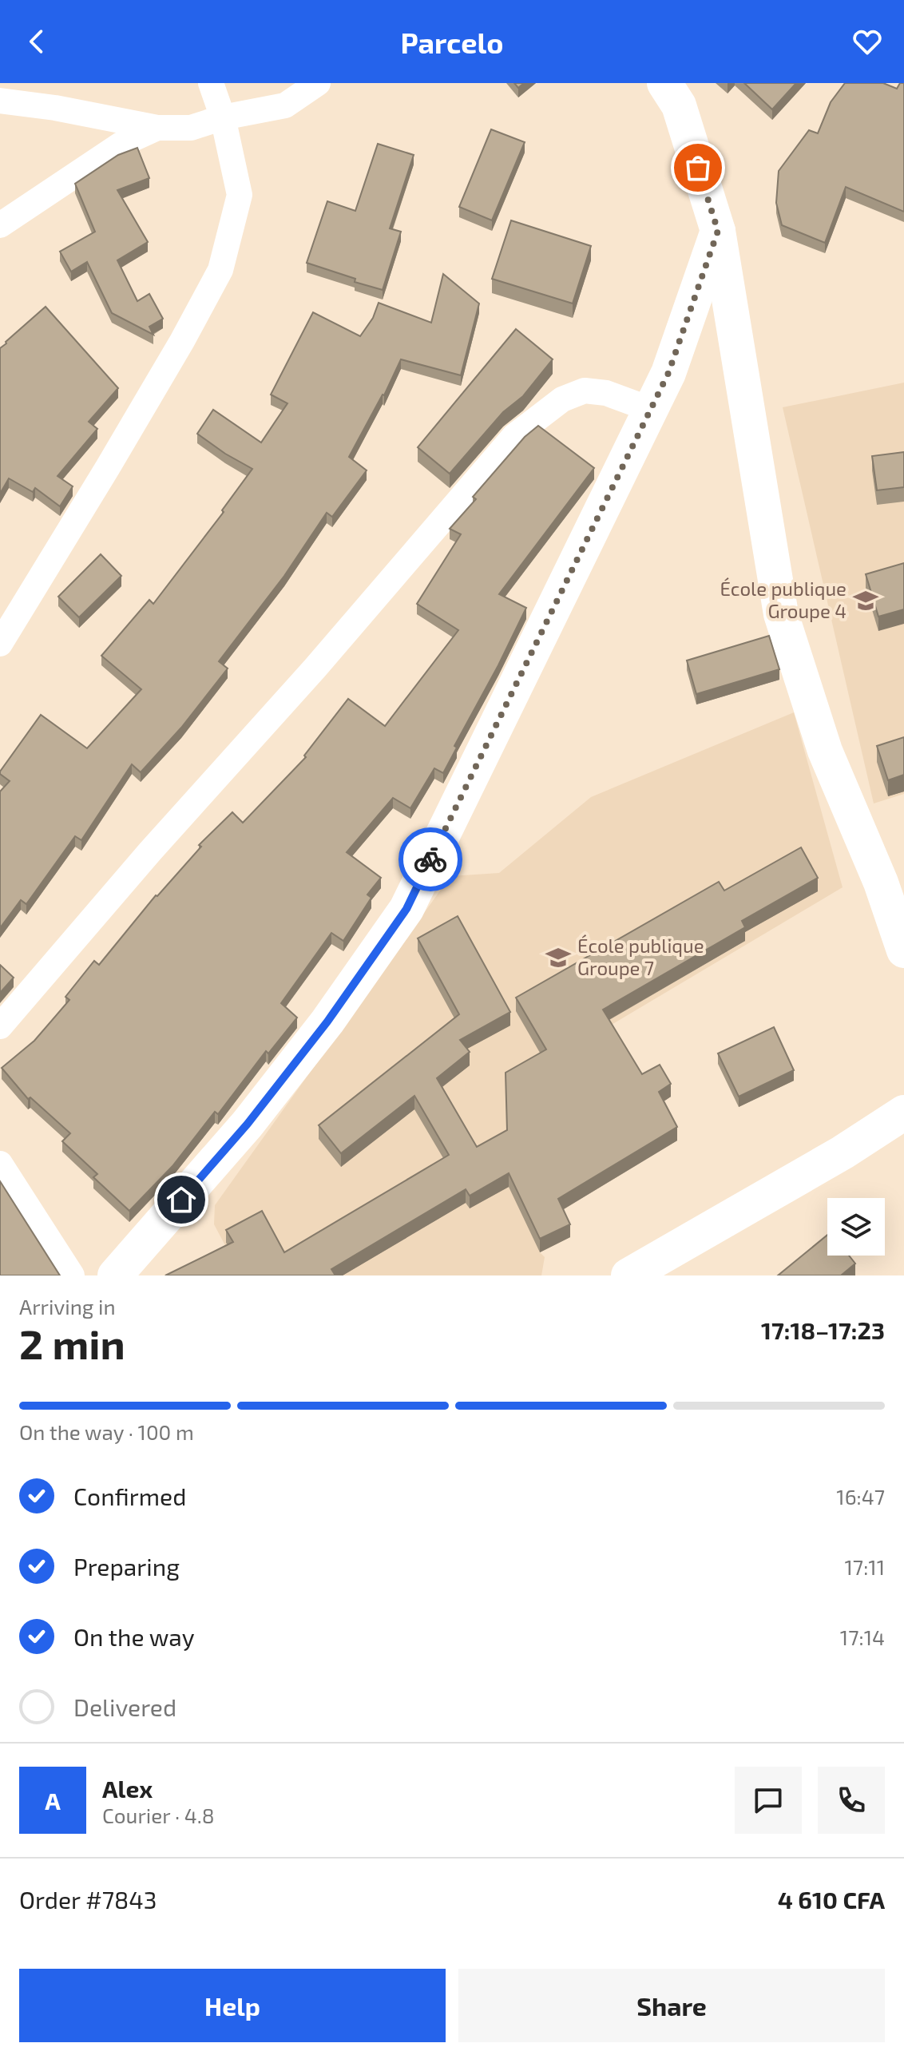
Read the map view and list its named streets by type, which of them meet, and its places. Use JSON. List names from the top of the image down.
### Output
{
  "places": {
    "school or university": ["École publique Groupe 4", "École publique Groupe 7"]
  },
  "page": {
    "header": "Parcelo",
    "heading": ["2 min", "Arriving in", "17:18–17:23"],
    "panel": [
      "Alex",
      "Courier · 4.8",
      "Order #7843",
      "4 610 CFA"
    ],
    "bar": "On the way · 100 m",
    "list": [
      ["Confirmed", "16:47"],
      ["Preparing", "17:11"],
      ["On the way", "17:14"],
      "Delivered"
    ],
    "round": "A",
    "buttons": ["Help", "Share"]
  }
}
